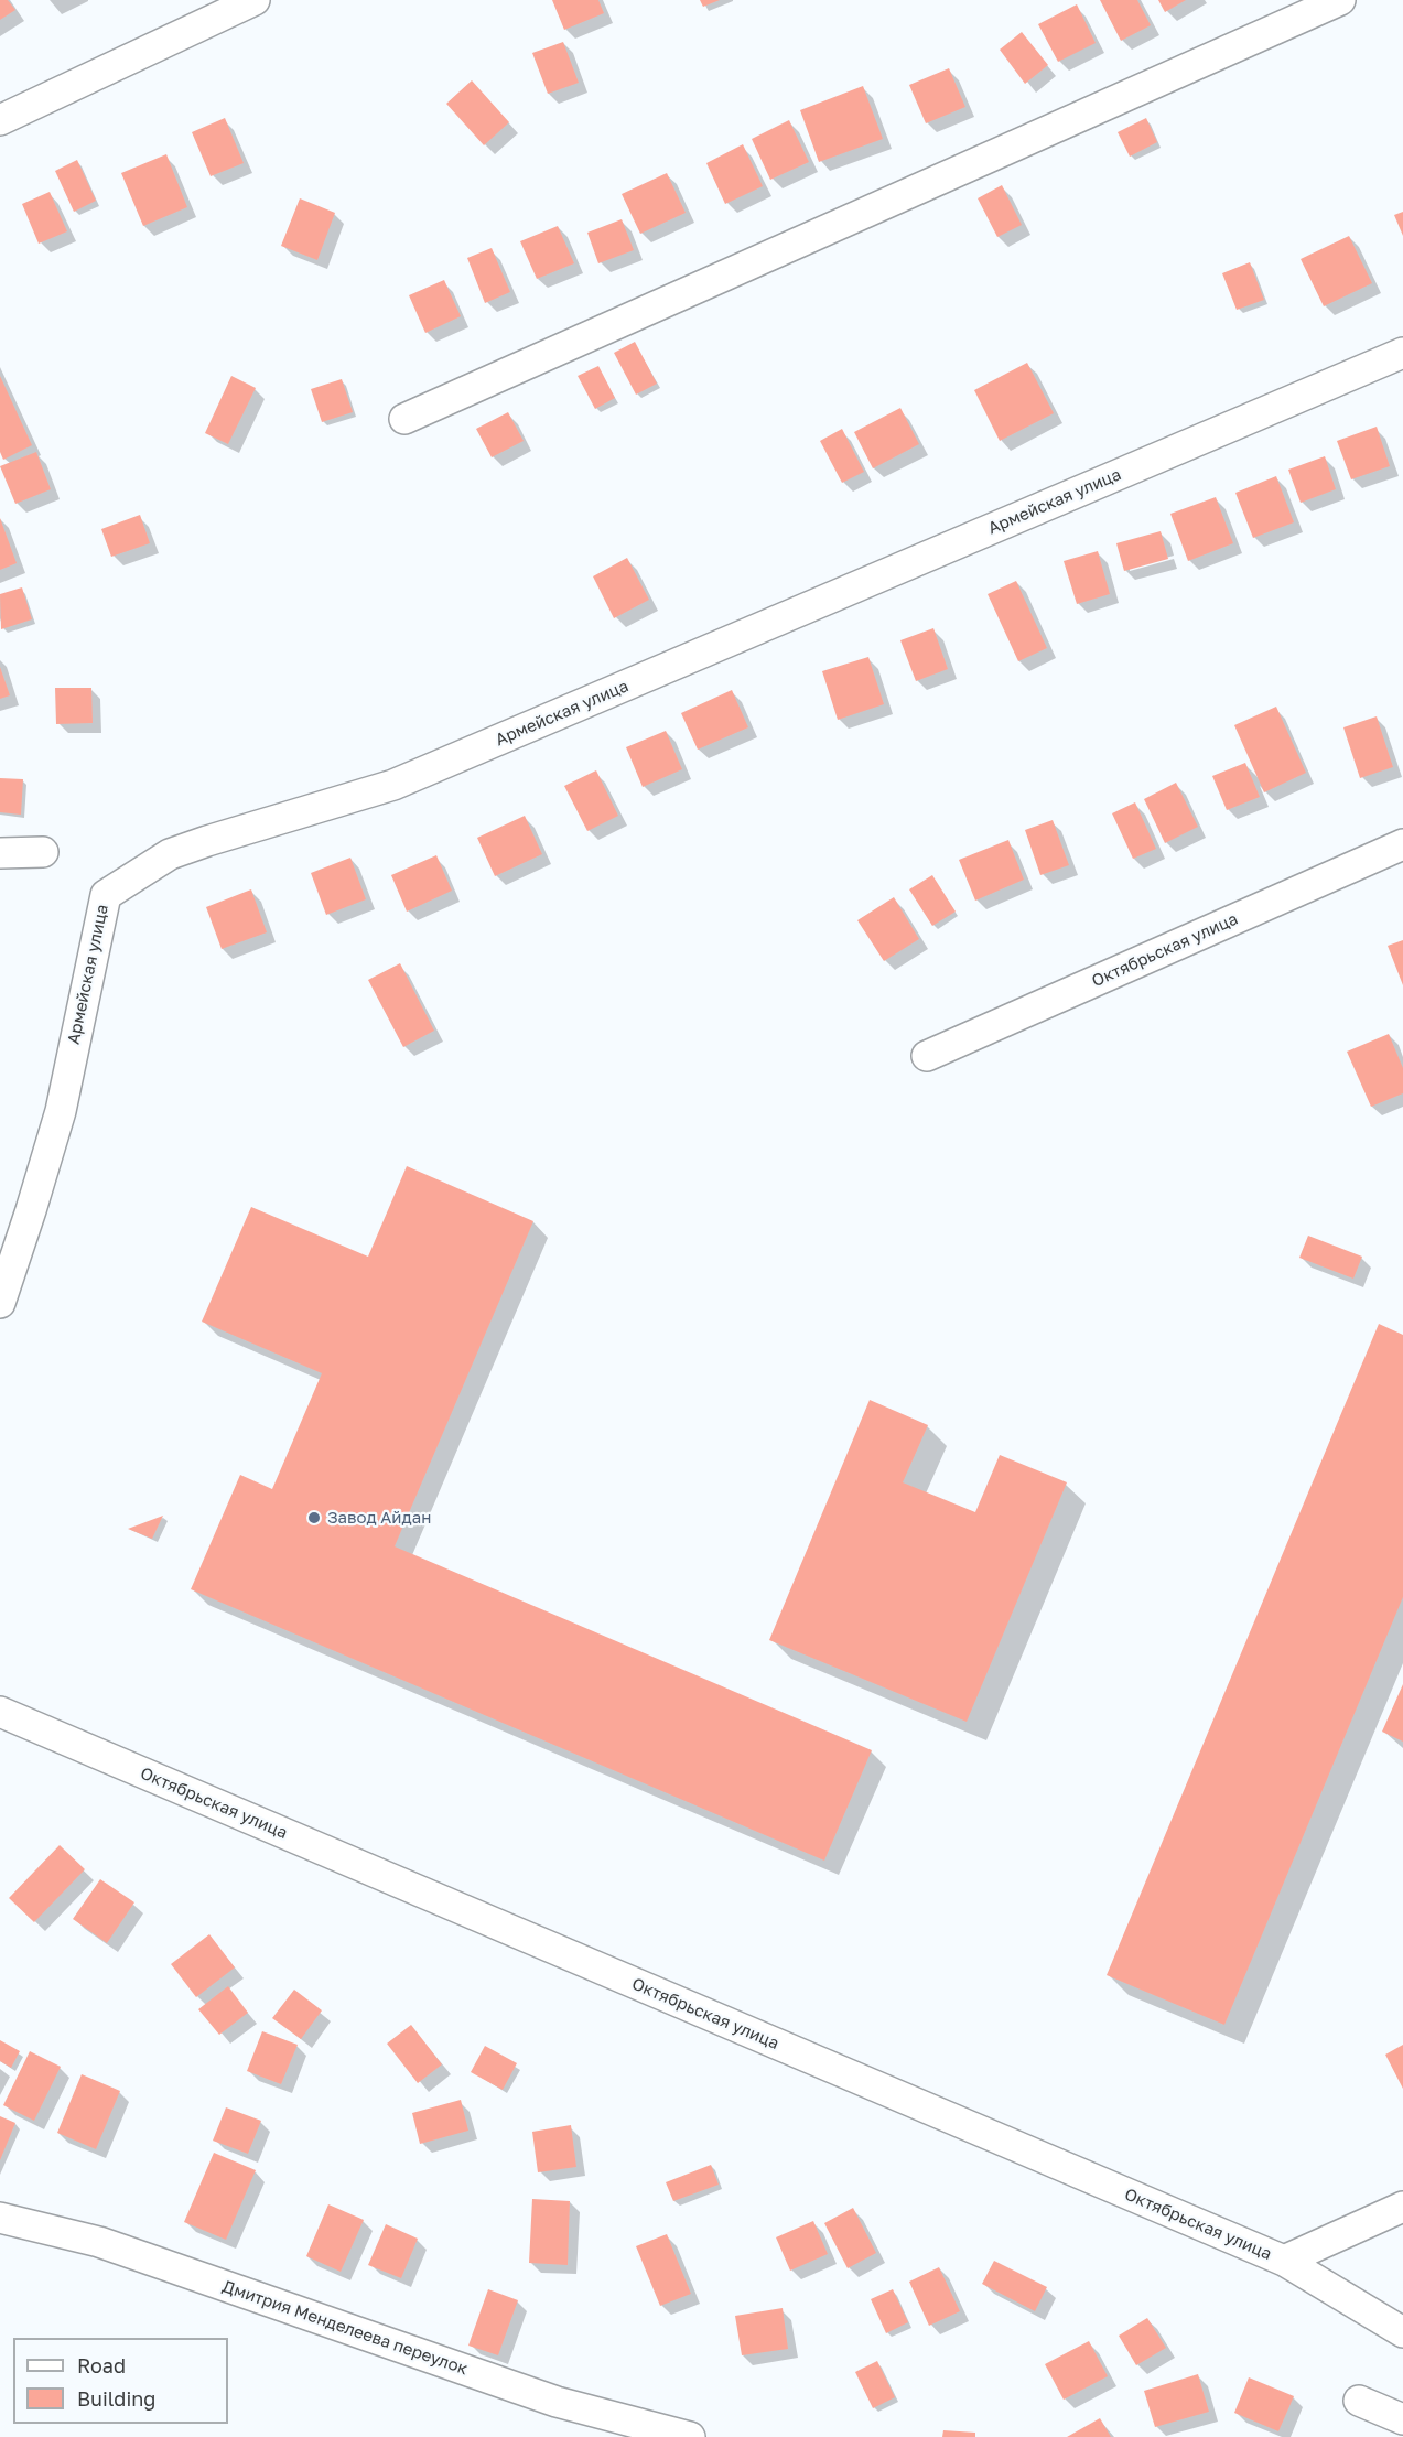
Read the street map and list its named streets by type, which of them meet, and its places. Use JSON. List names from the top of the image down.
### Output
{
  "streets": {
    "street": ["Армейская улица", "Октябрьская улица", "Дмитрия Менделеева переулок"]
  },
  "places": ["Завод Айдан"],
  "legend": ["Road", "Building"]
}
